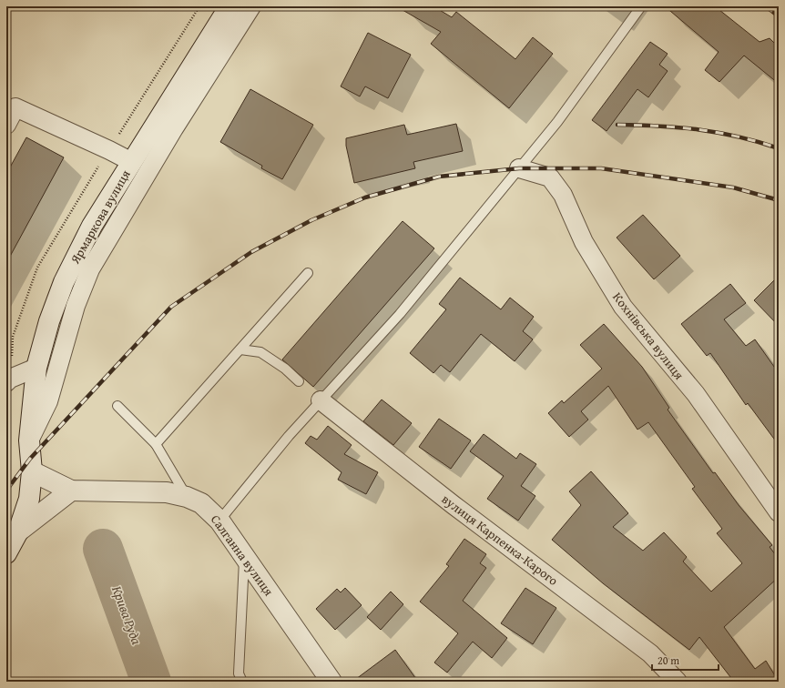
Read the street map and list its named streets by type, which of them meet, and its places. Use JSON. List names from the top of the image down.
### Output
{
  "streets": {
    "main road": ["Ярмаркова вулиця", "Салганна вулиця"],
    "street": ["Кохнівська вулиця", "вулиця Карпенка-Карого"]
  },
  "crossings": [
    ["Ярмаркова вулиця", "Салганна вулиця"]
  ],
  "water": ["Крива Руда"],
  "scale_bar": "20 m"
}
